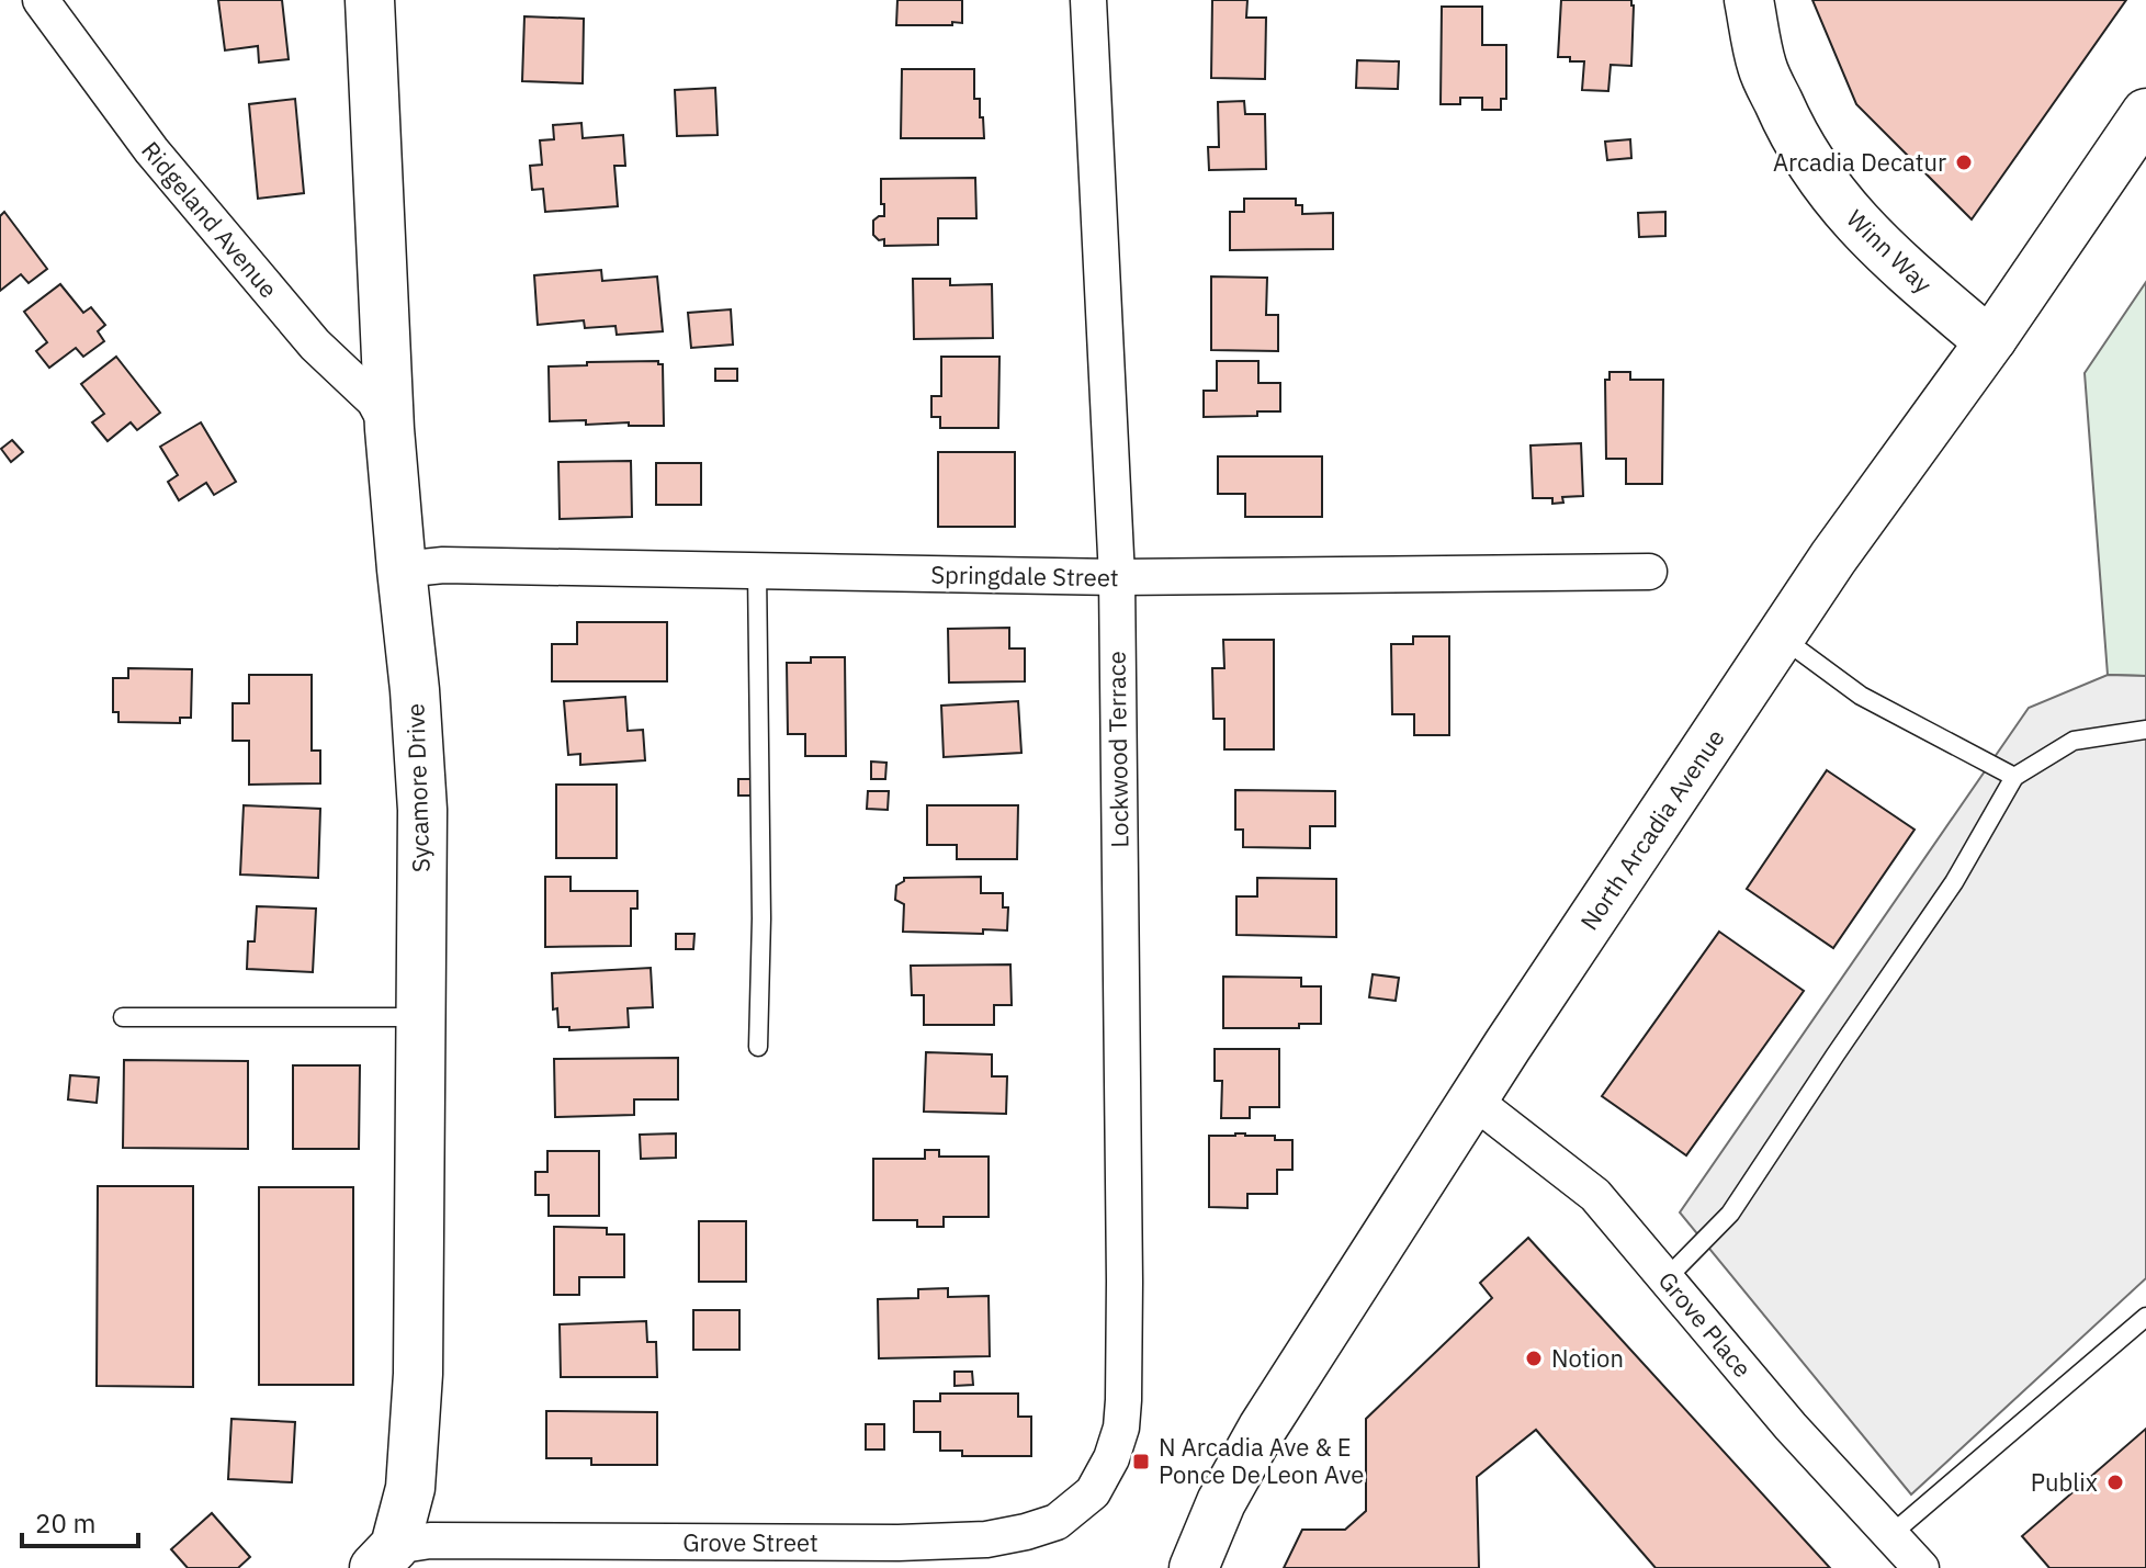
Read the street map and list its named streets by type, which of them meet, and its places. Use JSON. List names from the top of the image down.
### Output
{
  "streets": {
    "street": [
      "Ridgeland Avenue",
      "Winn Way",
      "Springdale Street",
      "Lockwood Terrace",
      "Sycamore Drive",
      "North Arcadia Avenue",
      "Grove Place",
      "Grove Street"
    ]
  },
  "crossings": [
    ["Ridgeland Avenue", "Sycamore Drive"],
    ["Winn Way", "North Arcadia Avenue"],
    ["Springdale Street", "Lockwood Terrace"],
    ["Springdale Street", "Sycamore Drive"],
    ["Lockwood Terrace", "Grove Street"],
    ["Sycamore Drive", "Grove Street"],
    ["North Arcadia Avenue", "Grove Place"]
  ],
  "places": {
    "other": ["Arcadia Decatur", "Notion", "Publix"],
    "transit": ["N Arcadia Ave & E Ponce De Leon Ave"]
  },
  "scale_bar": "20 m"
}
